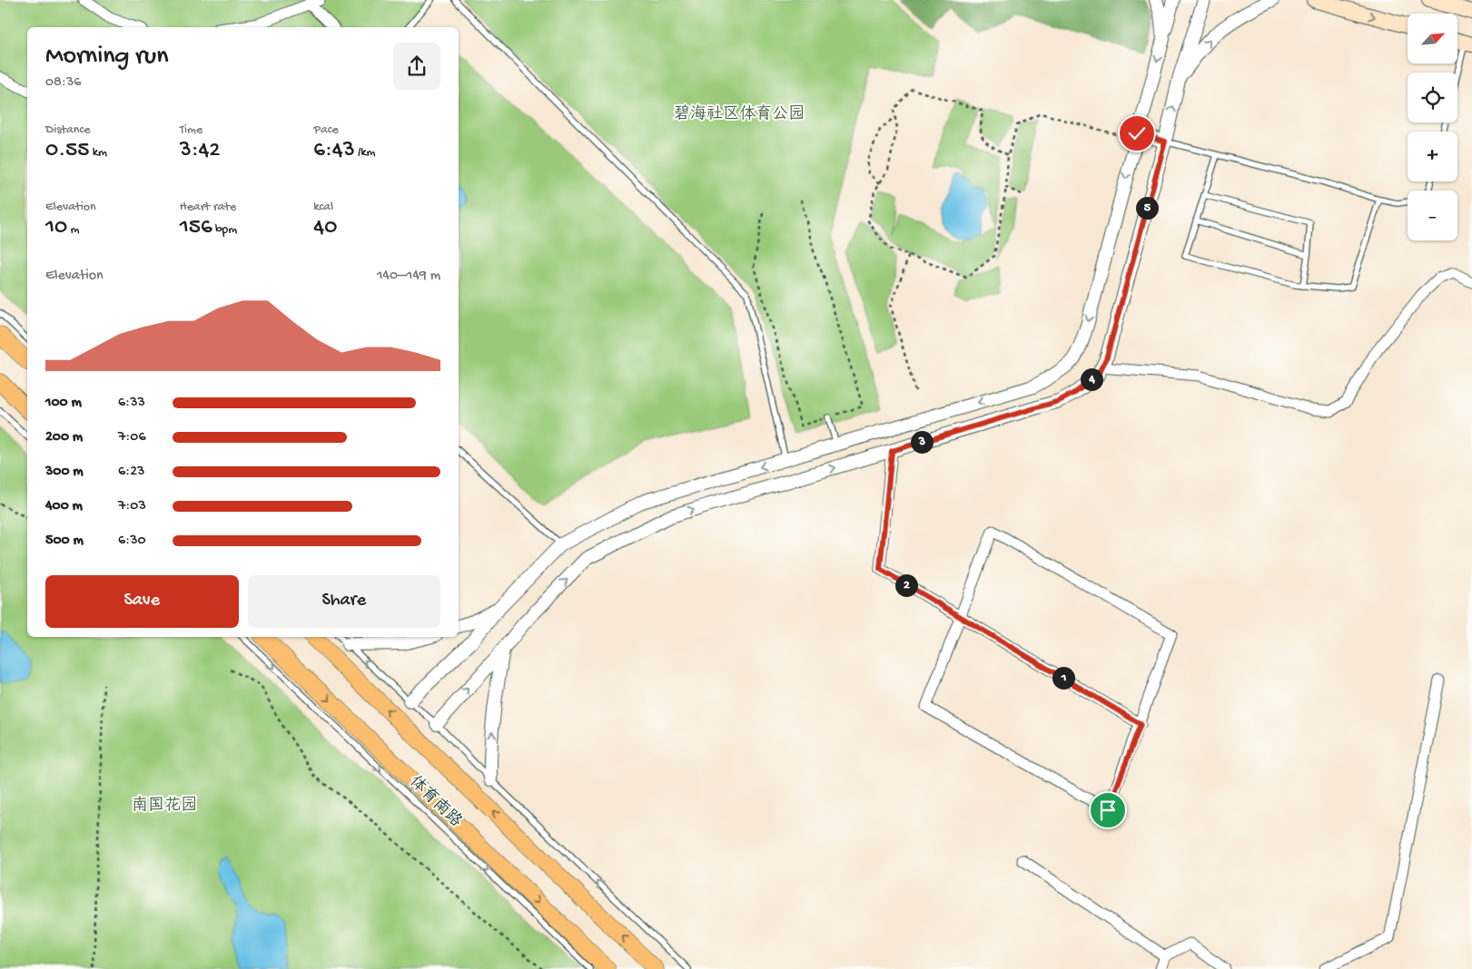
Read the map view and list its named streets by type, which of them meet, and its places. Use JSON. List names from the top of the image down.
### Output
{
  "streets": {
    "main road": ["体育南路"]
  },
  "parks": ["碧海社区体育公园", "南国花园"],
  "north": "top right",
  "page": {
    "map_buttons": ["+", "−"],
    "heading": ["Morning run", "08:36"],
    "stats": [
      ["Distance", "0.55 km"],
      ["Time", "3:42"],
      ["Pace", "6:43 /km"],
      ["Elevation", "10 m"],
      ["Heart rate", "156 bpm"],
      ["kcal", "40"]
    ],
    "pins": [
      "5",
      "4",
      "3",
      "2",
      "1"
    ],
    "chart": ["Elevation", "140–149 m"],
    "list": [
      {
        "name": "100 m",
        "note": "6:33"
      },
      {
        "name": "200 m",
        "note": "7:06"
      },
      {
        "name": "300 m",
        "note": "6:23"
      },
      {
        "name": "400 m",
        "note": "7:03"
      },
      {
        "name": "500 m",
        "note": "6:30"
      }
    ],
    "buttons": ["Save", "Share"]
  }
}
